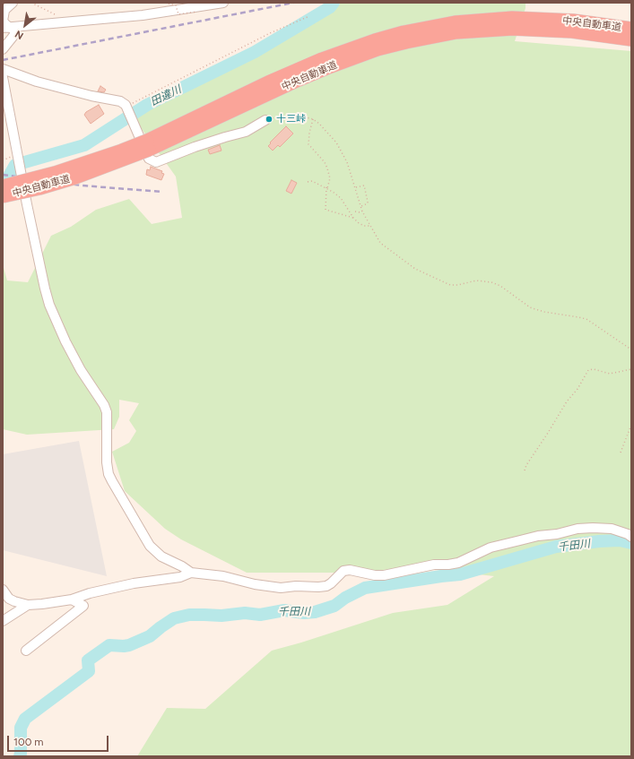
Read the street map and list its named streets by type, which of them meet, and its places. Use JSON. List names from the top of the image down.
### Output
{
  "streets": {
    "highway": ["中央自動車道"]
  },
  "water": ["田違川", "千田川"],
  "places": ["十三峠"],
  "scale_bar": "100 m",
  "north": "bottom left"
}
